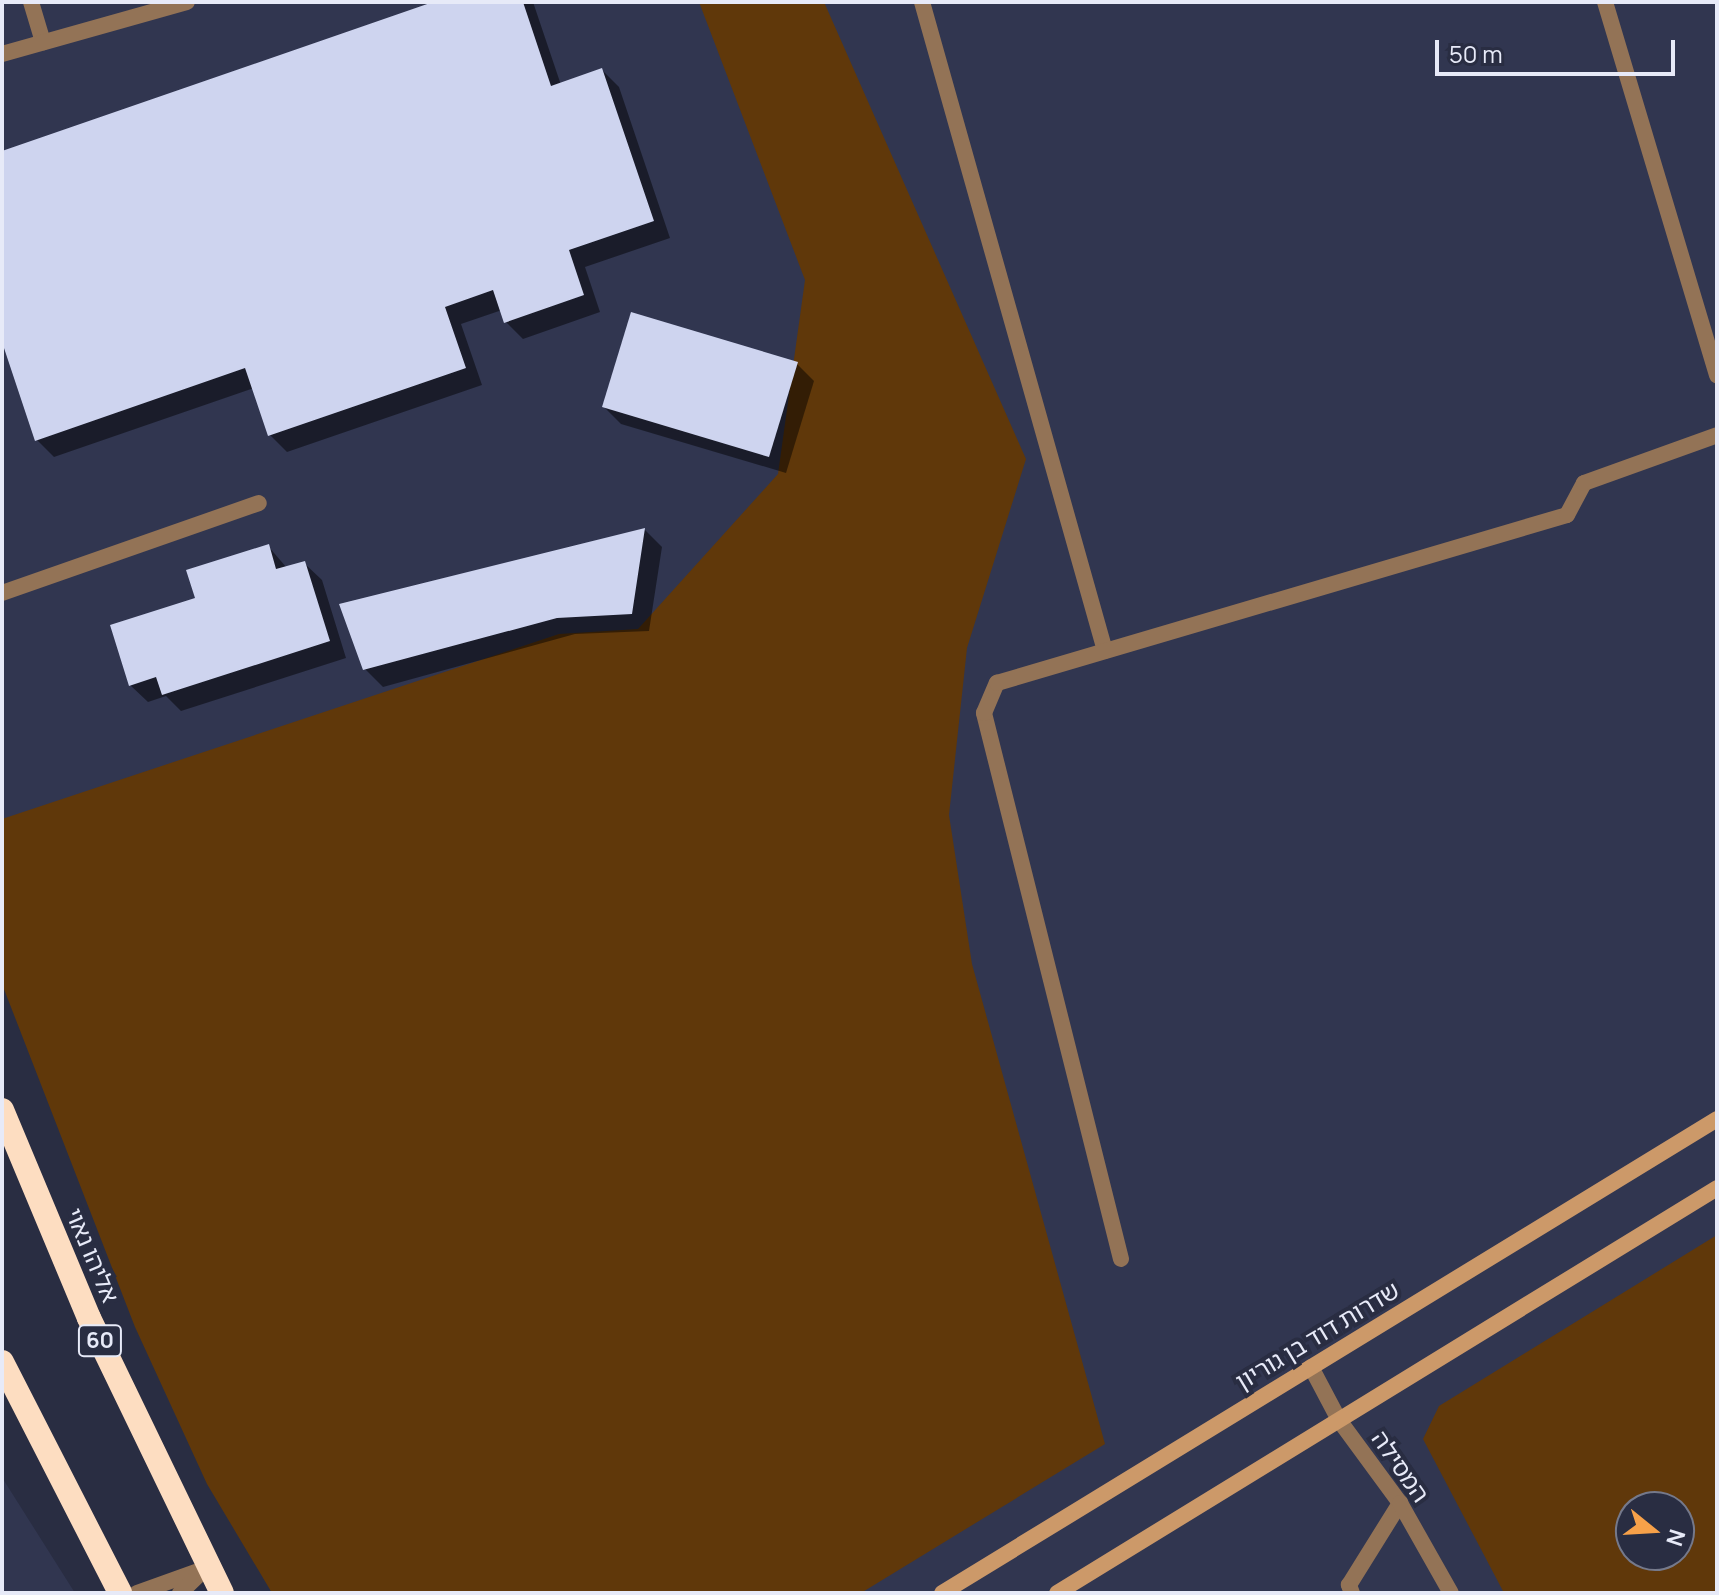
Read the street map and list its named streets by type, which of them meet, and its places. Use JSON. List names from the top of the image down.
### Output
{
  "streets": {
    "highway": ["אליהו נאוי", "60"],
    "main road": ["שדרות דוד בן גוריון"],
    "street": ["המסילה"]
  },
  "crossings": [
    ["שדרות דוד בן גוריון", "המסילה"]
  ],
  "scale_bar": "50 m",
  "north": "right"
}
